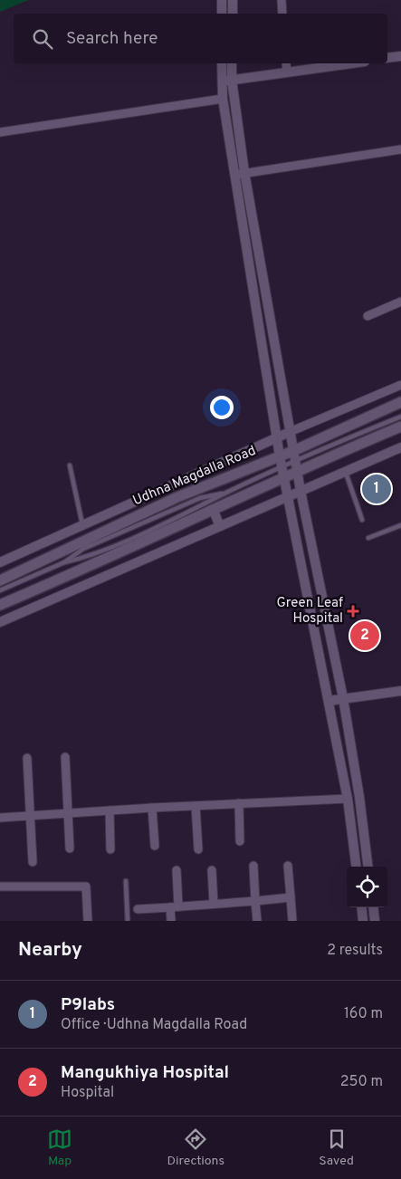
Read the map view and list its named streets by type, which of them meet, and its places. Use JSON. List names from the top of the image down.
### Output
{
  "streets": {
    "main road": ["Udhna Magdalla Road"]
  },
  "places": {
    "health": ["Green Leaf Hospital"]
  },
  "page": {
    "search": "Search here",
    "pins": ["1", "2"],
    "heading": ["Nearby", "2 results"],
    "list": [
      {
        "mark": "1",
        "name": "P9labs",
        "note": "Office · Udhna Magdalla Road",
        "value": "160 m"
      },
      {
        "mark": "2",
        "name": "Mangukhiya Hospital",
        "note": "Hospital",
        "value": "250 m"
      }
    ],
    "nav": ["Map", "Directions", "Saved"]
  }
}
